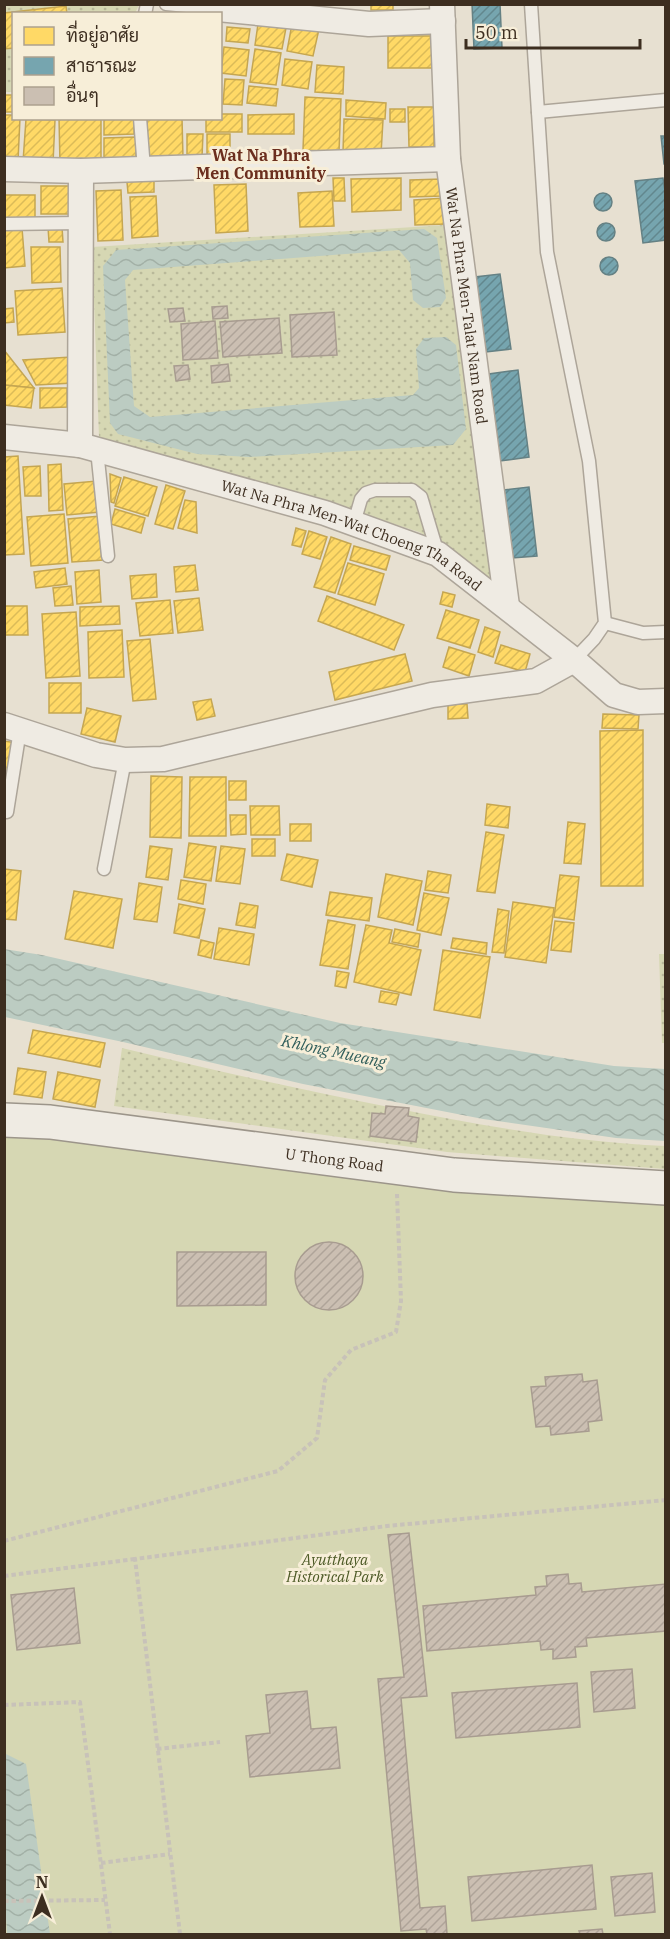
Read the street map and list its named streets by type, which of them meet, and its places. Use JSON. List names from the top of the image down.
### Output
{
  "streets": {
    "main road": ["U Thong Road"],
    "street": ["Wat Na Phra Men-Talat Nam Road", "Wat Na Phra Men-Wat Choeng Tha Road"]
  },
  "crossings": [
    ["Wat Na Phra Men-Talat Nam Road", "Wat Na Phra Men-Wat Choeng Tha Road"]
  ],
  "districts": ["Wat Na Phra Men Community"],
  "water": ["Khlong Mueang"],
  "parks": ["Ayutthaya Historical Park"],
  "legend": ["ที่อยู่อาศัย", "สาธารณะ", "อื่นๆ"],
  "scale_bar": "50 m",
  "north": "top"
}
